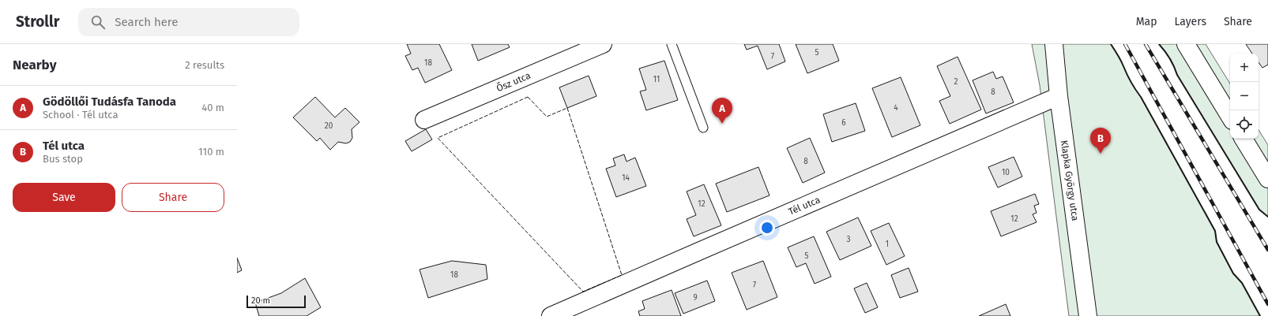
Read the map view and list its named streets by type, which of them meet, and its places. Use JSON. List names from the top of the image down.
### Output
{
  "streets": {
    "street": ["Ősz utca", "Klapka György utca", "Tél utca"]
  },
  "crossings": [
    ["Klapka György utca", "Tél utca"]
  ],
  "house_numbers": [
    "5",
    "7",
    "18",
    "11",
    "2",
    "8",
    "4",
    "6",
    "20",
    "8",
    "10",
    "14",
    "12",
    "12",
    "3",
    "1",
    "5",
    "18",
    "7",
    "9"
  ],
  "scale_bar": "20 m",
  "page": {
    "header": "Strollr",
    "search": "Search here",
    "nav": ["Map", "Layers", "Share"],
    "heading": ["Nearby", "2 results"],
    "map_buttons": ["+", "−"],
    "list": [
      {
        "mark": "A",
        "name": "Gödöllői Tudásfa Tanoda",
        "note": "School · Tél utca",
        "value": "40 m"
      },
      {
        "mark": "B",
        "name": "Tél utca",
        "note": "Bus stop",
        "value": "110 m"
      }
    ],
    "pins": ["A", "B"],
    "buttons": ["Save", "Share"],
    "scale": "20 m"
  }
}
